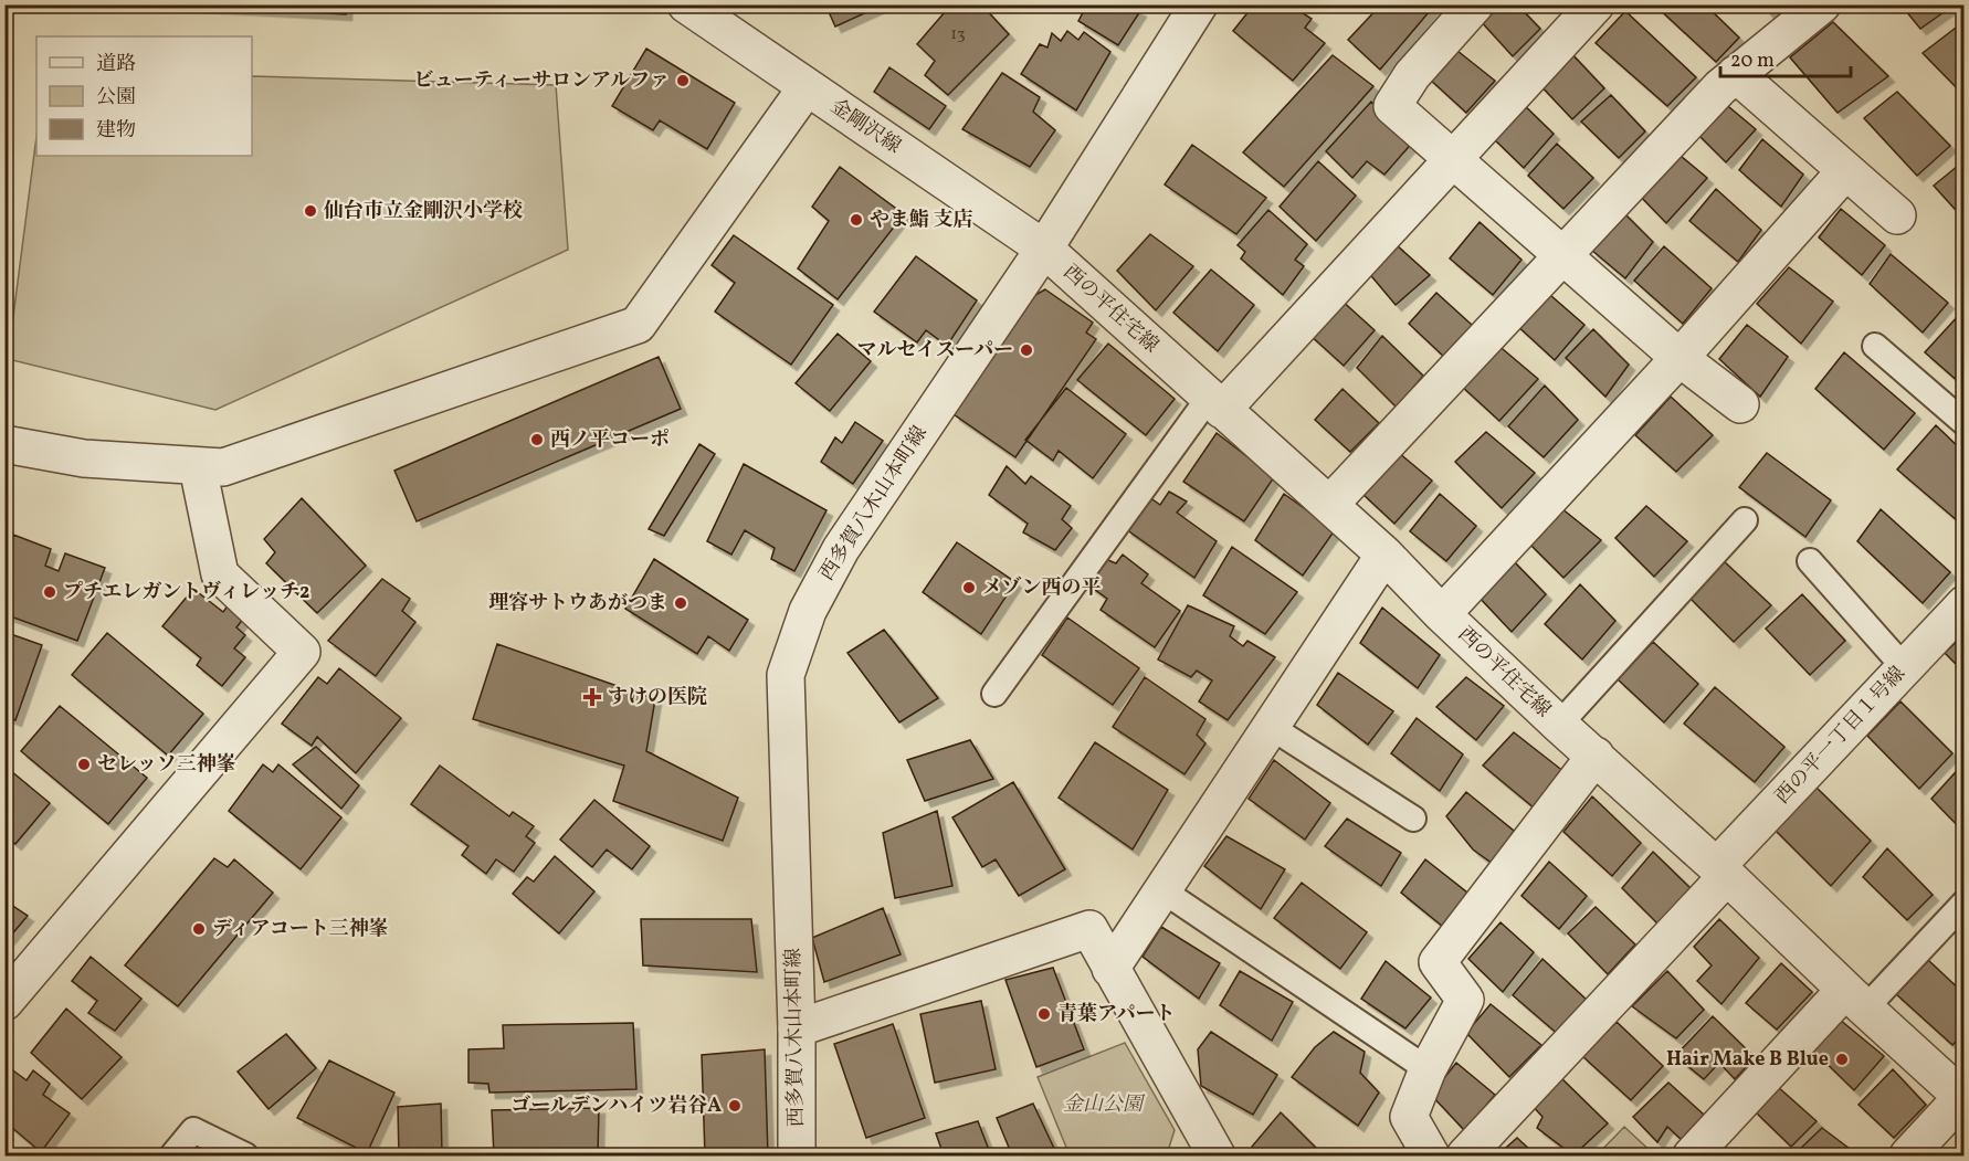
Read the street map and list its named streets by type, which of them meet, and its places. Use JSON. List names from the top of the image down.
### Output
{
  "streets": {
    "street": [
      "金剛沢線",
      "西の平住宅線",
      "西多賀八木山本町線",
      "西の平一丁目１号線"
    ]
  },
  "crossings": [
    ["金剛沢線", "西の平住宅線"],
    ["金剛沢線", "西多賀八木山本町線"],
    ["西の平住宅線", "西多賀八木山本町線"],
    ["西の平住宅線", "西の平一丁目１号線"]
  ],
  "parks": ["金山公園"],
  "places": {
    "other": [
      "ビューティーサロンアルファ",
      "仙台市立金剛沢小学校",
      "やま鮨 支店",
      "マルセイスーパー",
      "西ノ平コーポ",
      "メゾン西の平",
      "プチエレガントヴィレッチ2",
      "理容サトウあがつま",
      "セレッソ三神峯",
      "ディアコート三神峯",
      "青葉アパート",
      "Hair Make B Blue",
      "ゴールデンハイツ岩谷A"
    ],
    "health": ["すけの医院"]
  },
  "house_numbers": ["13"],
  "legend": ["道路", "公園", "建物"],
  "scale_bar": "20 m"
}
